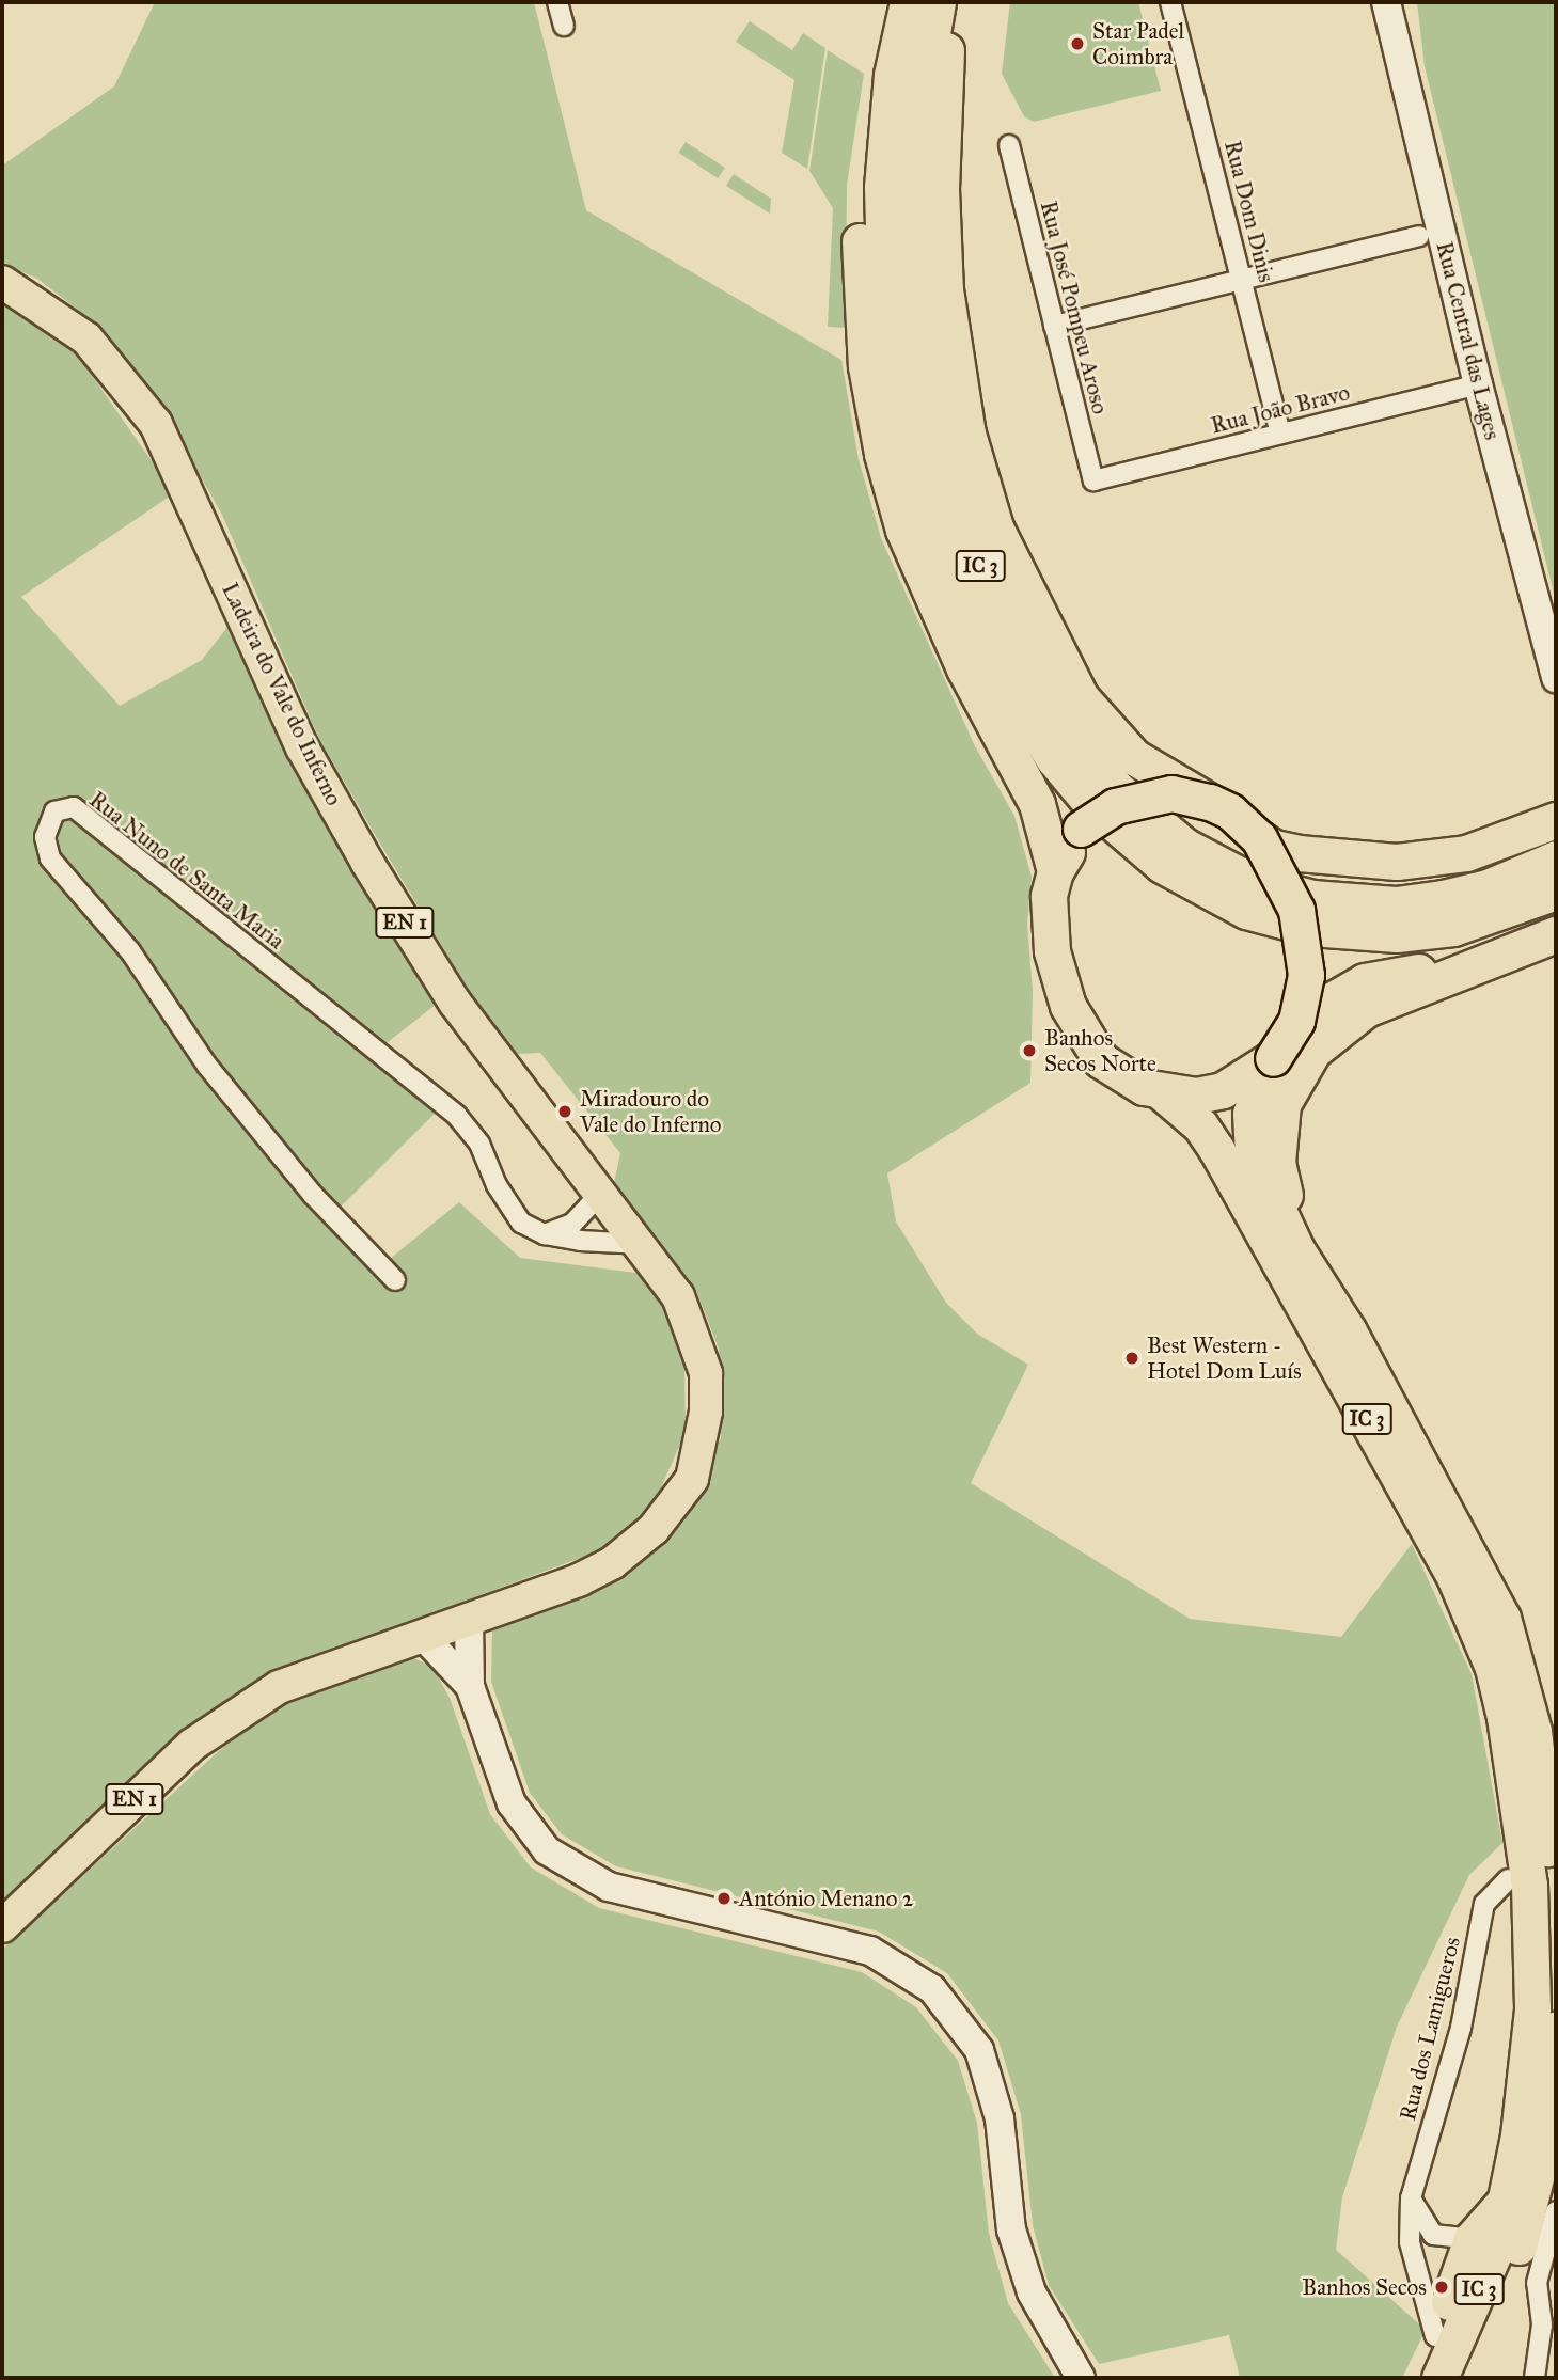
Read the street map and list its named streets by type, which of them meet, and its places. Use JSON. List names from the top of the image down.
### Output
{
  "streets": {
    "highway": ["IC 3"],
    "main road": ["Ladeira do Vale do Inferno", "EN 1"],
    "street": [
      "Rua Dom Dinis",
      "Rua José Pompeu Aroso",
      "Rua Central das Lages",
      "Rua João Bravo",
      "Rua Nuno de Santa Maria",
      "Rua dos Lamigueros"
    ]
  },
  "crossings": [
    ["Rua Dom Dinis", "Rua João Bravo"],
    ["Rua José Pompeu Aroso", "Rua João Bravo"],
    ["Rua Central das Lages", "Rua João Bravo"],
    ["Ladeira do Vale do Inferno", "Rua Nuno de Santa Maria"],
    ["Ladeira do Vale do Inferno", "EN 1"]
  ],
  "places": [
    "Star Padel Coimbra",
    "Banhos Secos Norte",
    "Miradouro do Vale do Inferno",
    "Best Western - Hotel Dom Luís",
    "António Menano 2",
    "Banhos Secos"
  ]
}
